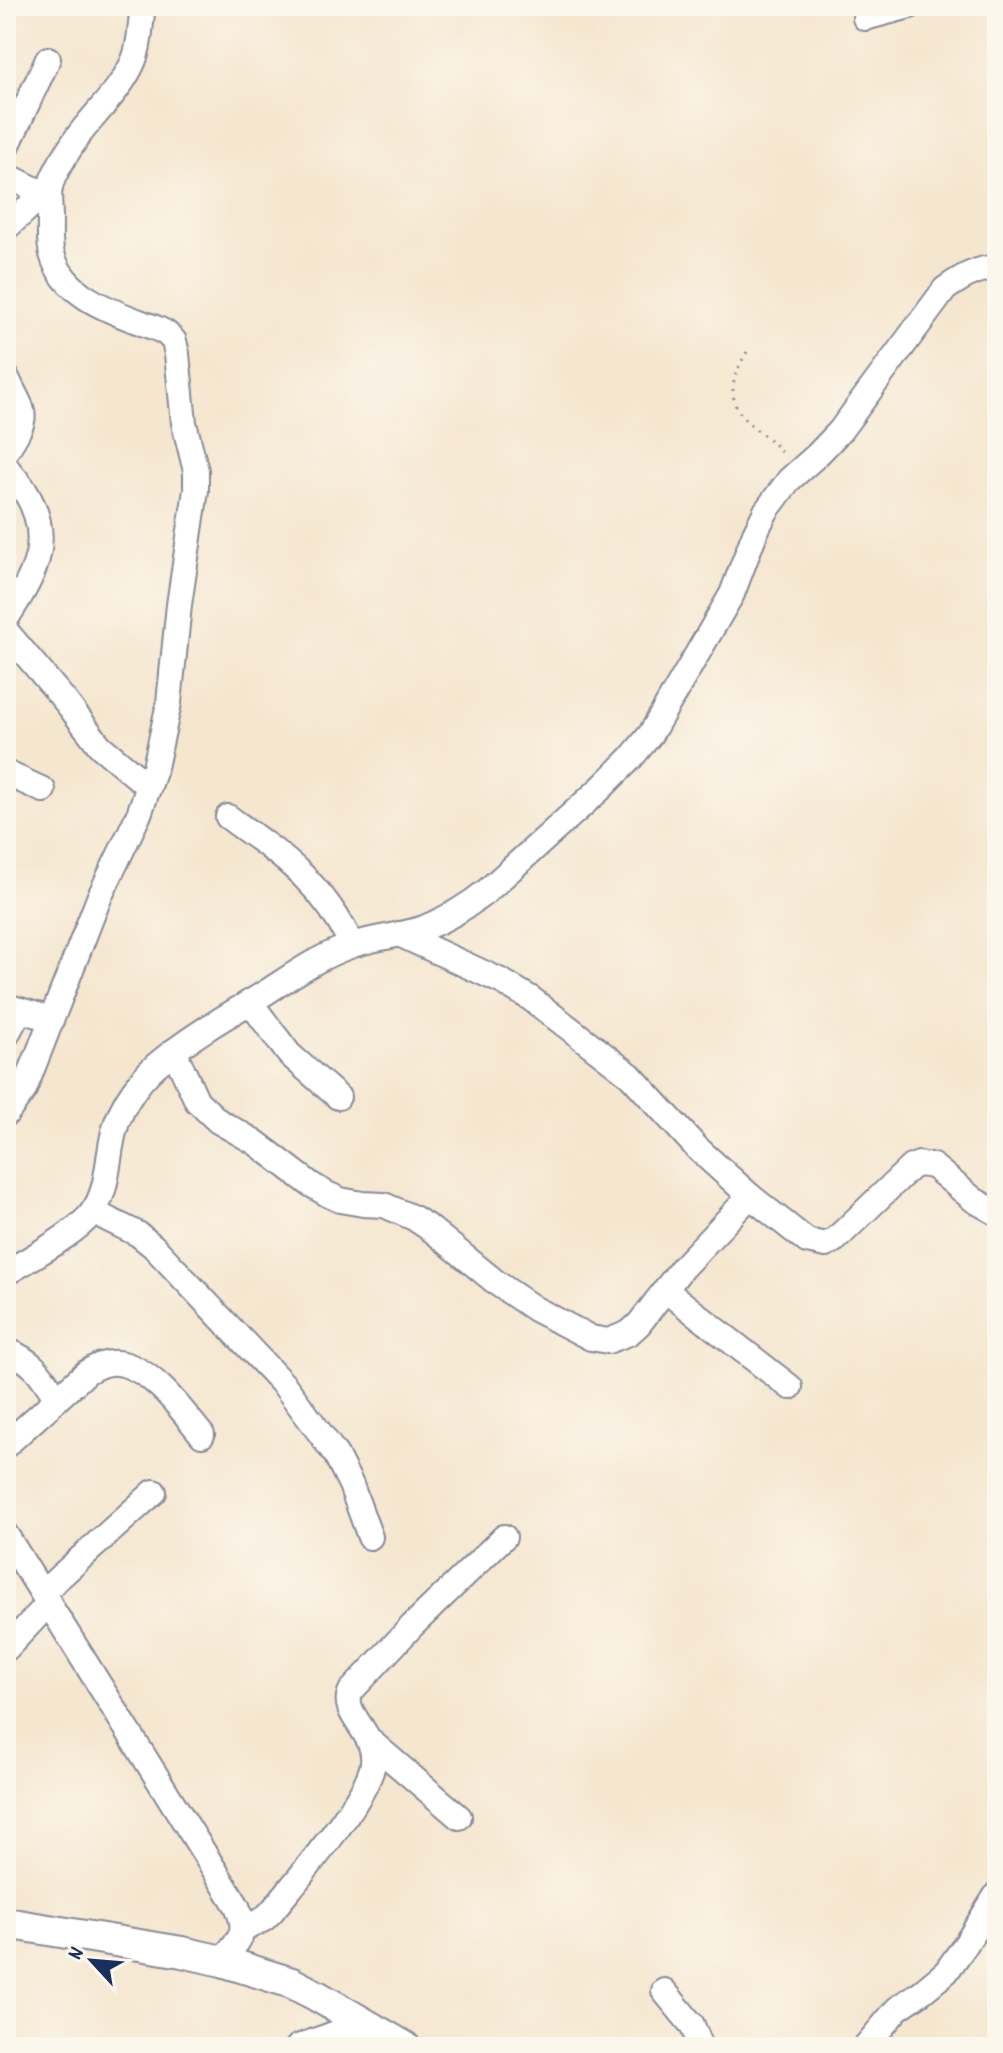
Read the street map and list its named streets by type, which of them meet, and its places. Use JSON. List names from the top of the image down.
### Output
{
  "north": "top left"
}
